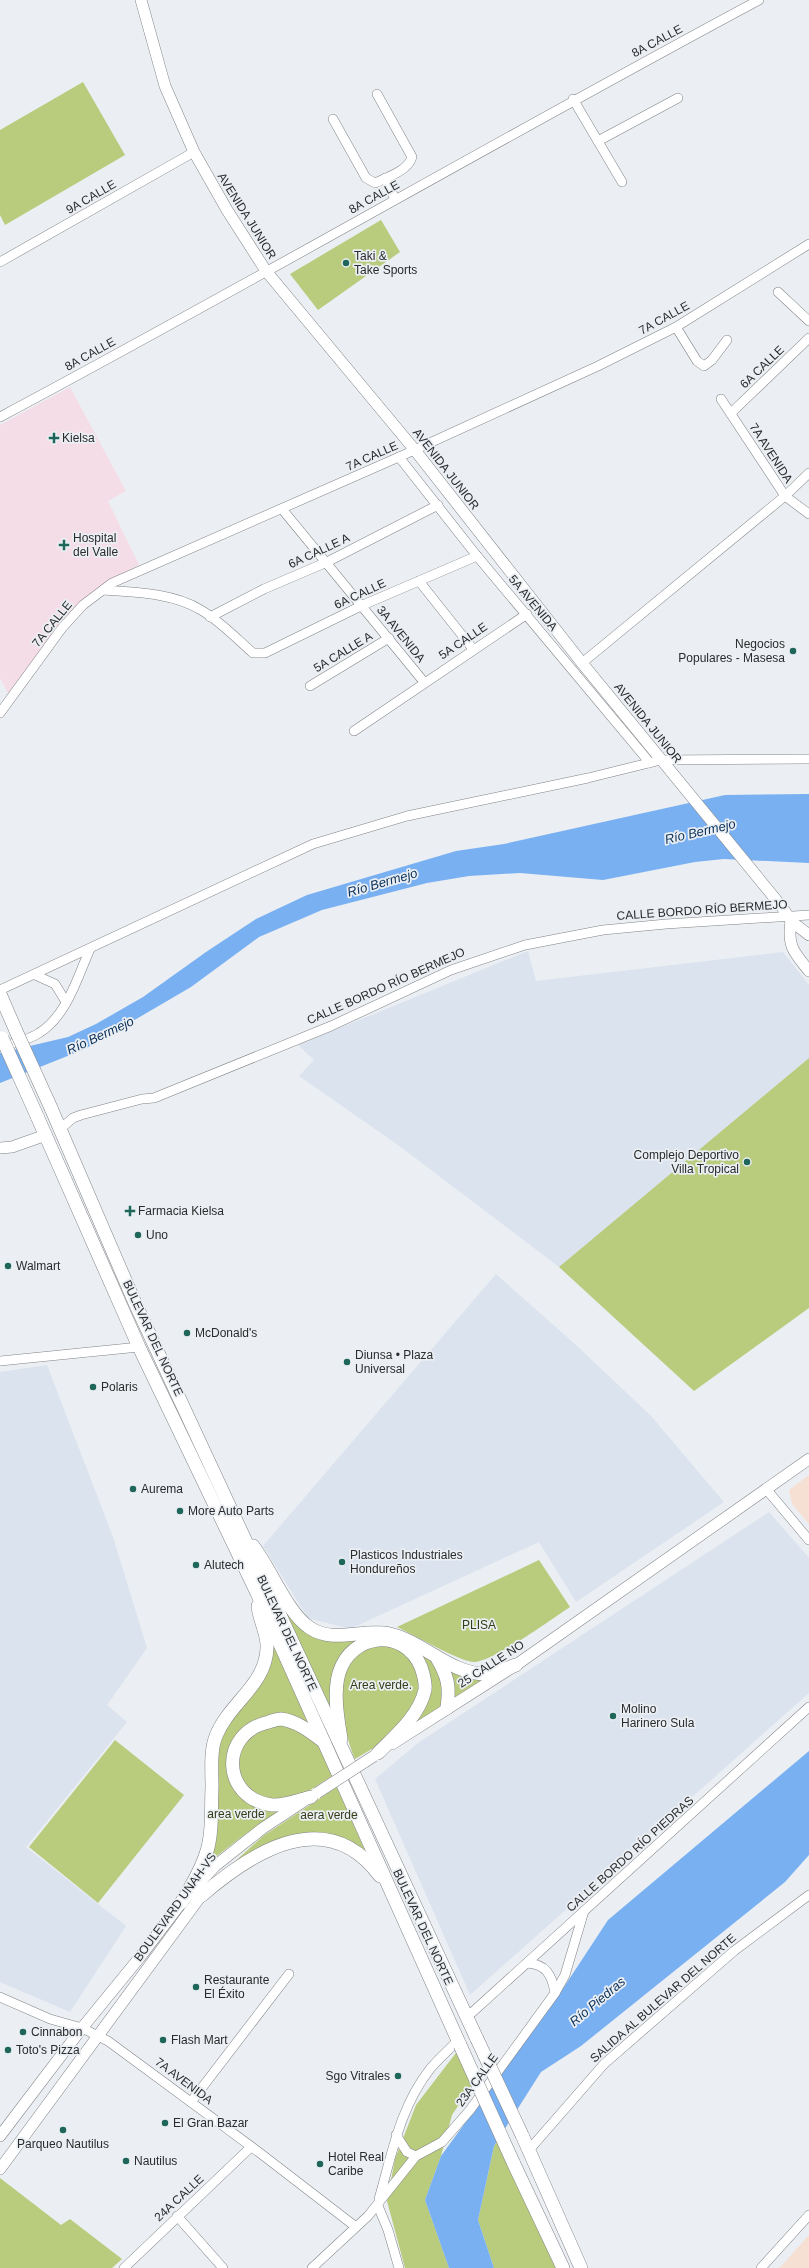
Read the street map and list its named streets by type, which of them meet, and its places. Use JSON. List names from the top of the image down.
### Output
{
  "streets": {
    "highway": ["BULEVAR DEL NORTE"],
    "main road": ["AVENIDA JUNIOR", "25 CALLE NO", "BOULEVARD UNAH-VS"],
    "street": [
      "8A CALLE",
      "9A CALLE",
      "7A CALLE",
      "6A CALLE",
      "7A AVENIDA",
      "6A CALLE A",
      "5A AVENIDA",
      "3A AVENIDA",
      "5A CALLE",
      "5A CALLE A",
      "CALLE BORDO RÍO BERMEJO",
      "CALLE BORDO RÍO PIEDRAS",
      "SALIDA AL BULEVAR DEL NORTE",
      "23A CALLE",
      "24A CALLE"
    ]
  },
  "crossings": [
    ["8A CALLE", "AVENIDA JUNIOR"],
    ["9A CALLE", "AVENIDA JUNIOR"],
    ["AVENIDA JUNIOR", "7A CALLE"],
    ["AVENIDA JUNIOR", "CALLE BORDO RÍO BERMEJO"],
    ["7A CALLE", "5A AVENIDA"],
    ["7A CALLE", "3A AVENIDA"],
    ["6A CALLE", "7A AVENIDA"],
    ["6A CALLE", "6A CALLE A"],
    ["6A CALLE", "5A AVENIDA"],
    ["6A CALLE", "3A AVENIDA"],
    ["7A AVENIDA", "BOULEVARD UNAH-VS"],
    ["7A AVENIDA", "23A CALLE"],
    ["7A AVENIDA", "24A CALLE"],
    ["6A CALLE A", "5A AVENIDA"],
    ["6A CALLE A", "3A AVENIDA"],
    ["5A AVENIDA", "5A CALLE"],
    ["3A AVENIDA", "5A CALLE"],
    ["3A AVENIDA", "5A CALLE A"],
    ["CALLE BORDO RÍO BERMEJO", "BULEVAR DEL NORTE"],
    ["BULEVAR DEL NORTE", "CALLE BORDO RÍO PIEDRAS"],
    ["BULEVAR DEL NORTE", "SALIDA AL BULEVAR DEL NORTE"],
    ["25 CALLE NO", "BOULEVARD UNAH-VS"],
    ["CALLE BORDO RÍO PIEDRAS", "23A CALLE"]
  ],
  "water": ["Río Bermejo", "Río Piedras"],
  "parks": [
    "PLISA",
    "Area verde.",
    "area verde",
    "aera verde"
  ],
  "places": {
    "other": [
      "Taki & Take Sports",
      "Negocios Populares - Masesa",
      "Complejo Deportivo Villa Tropical",
      "Uno",
      "Walmart",
      "McDonald's",
      "Diunsa • Plaza Universal",
      "Polaris",
      "Aurema",
      "More Auto Parts",
      "Plasticos Industriales Hondureños",
      "Alutech",
      "Molino Harinero Sula",
      "Restaurante El Éxito",
      "Cinnabon",
      "Flash Mart",
      "Toto's Pizza",
      "Sgo Vitrales",
      "El Gran Bazar",
      "Parqueo Nautilus",
      "Nautilus",
      "Hotel Real Caribe"
    ],
    "health": ["Kielsa", "Hospital del Valle", "Farmacia Kielsa"]
  }
}
